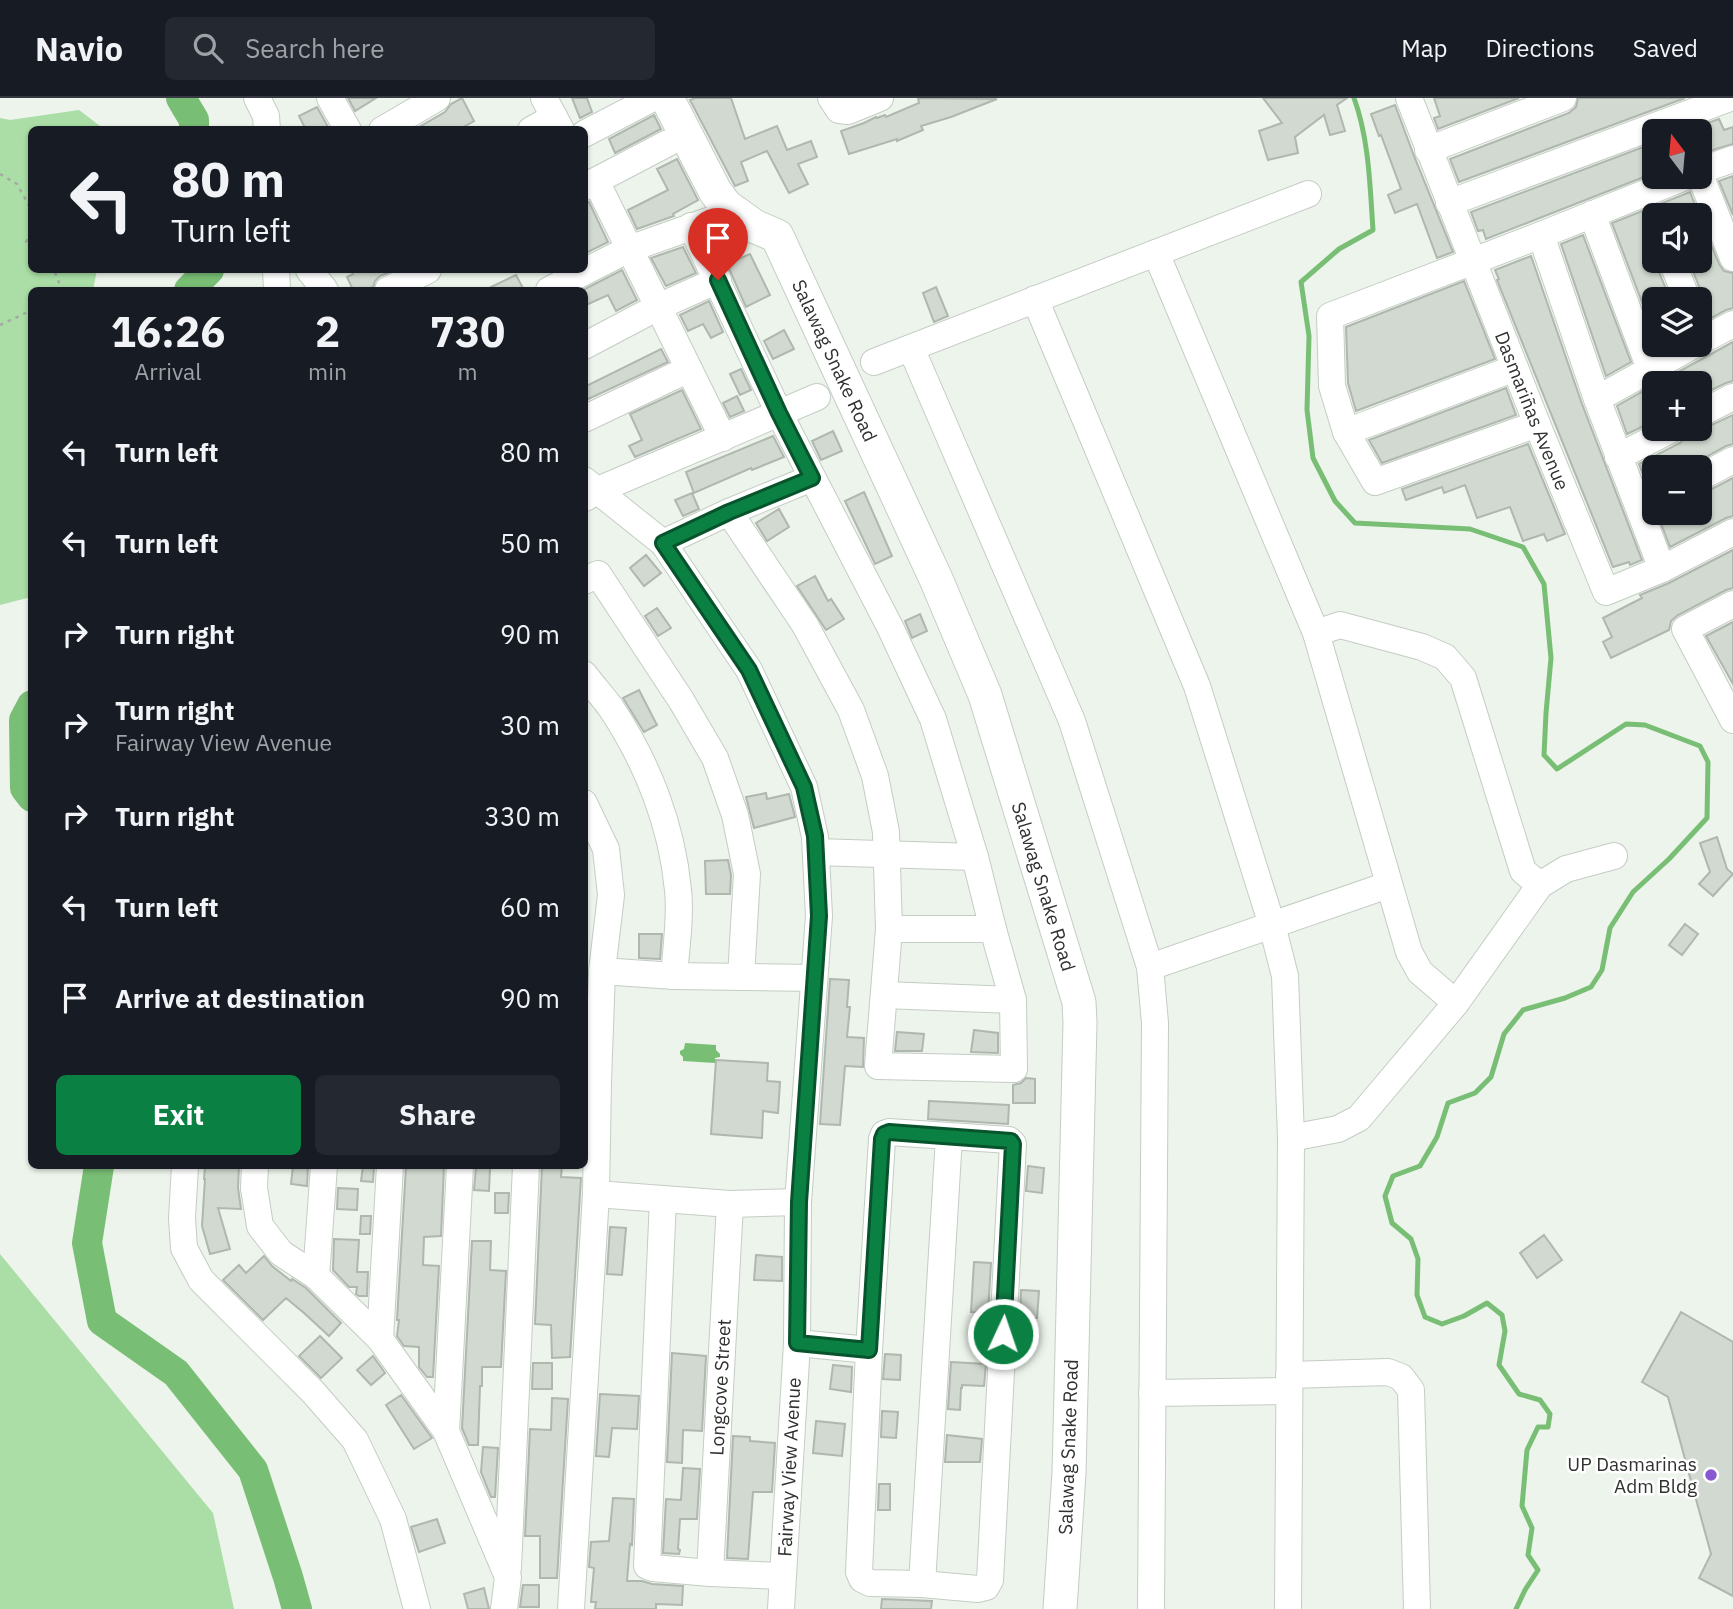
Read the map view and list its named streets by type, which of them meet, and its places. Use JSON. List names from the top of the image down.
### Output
{
  "streets": {
    "main road": ["Salawag Snake Road"],
    "street": ["Dasmariñas Avenue", "Longcove Street", "Fairway View Avenue"]
  },
  "places": ["UP Dasmarinas Adm Bldg"],
  "north": "top",
  "page": {
    "header": "Navio",
    "search": "Search here",
    "nav": ["Map", "Directions", "Saved"],
    "map_buttons": ["+", "−"],
    "turn": ["80 m", "Turn left"],
    "eta": [
      "16:26",
      "Arrival",
      "2",
      "min",
      "730",
      "m"
    ],
    "list": [
      {
        "name": "Turn left",
        "value": "80 m"
      },
      {
        "name": "Turn left",
        "value": "50 m"
      },
      {
        "name": "Turn right",
        "value": "90 m"
      },
      {
        "name": "Turn right",
        "note": "Fairway View Avenue",
        "value": "30 m"
      },
      {
        "name": "Turn right",
        "value": "330 m"
      },
      {
        "name": "Turn left",
        "value": "60 m"
      },
      {
        "name": "Arrive at destination",
        "value": "90 m"
      }
    ],
    "buttons": ["Exit", "Share"]
  }
}
